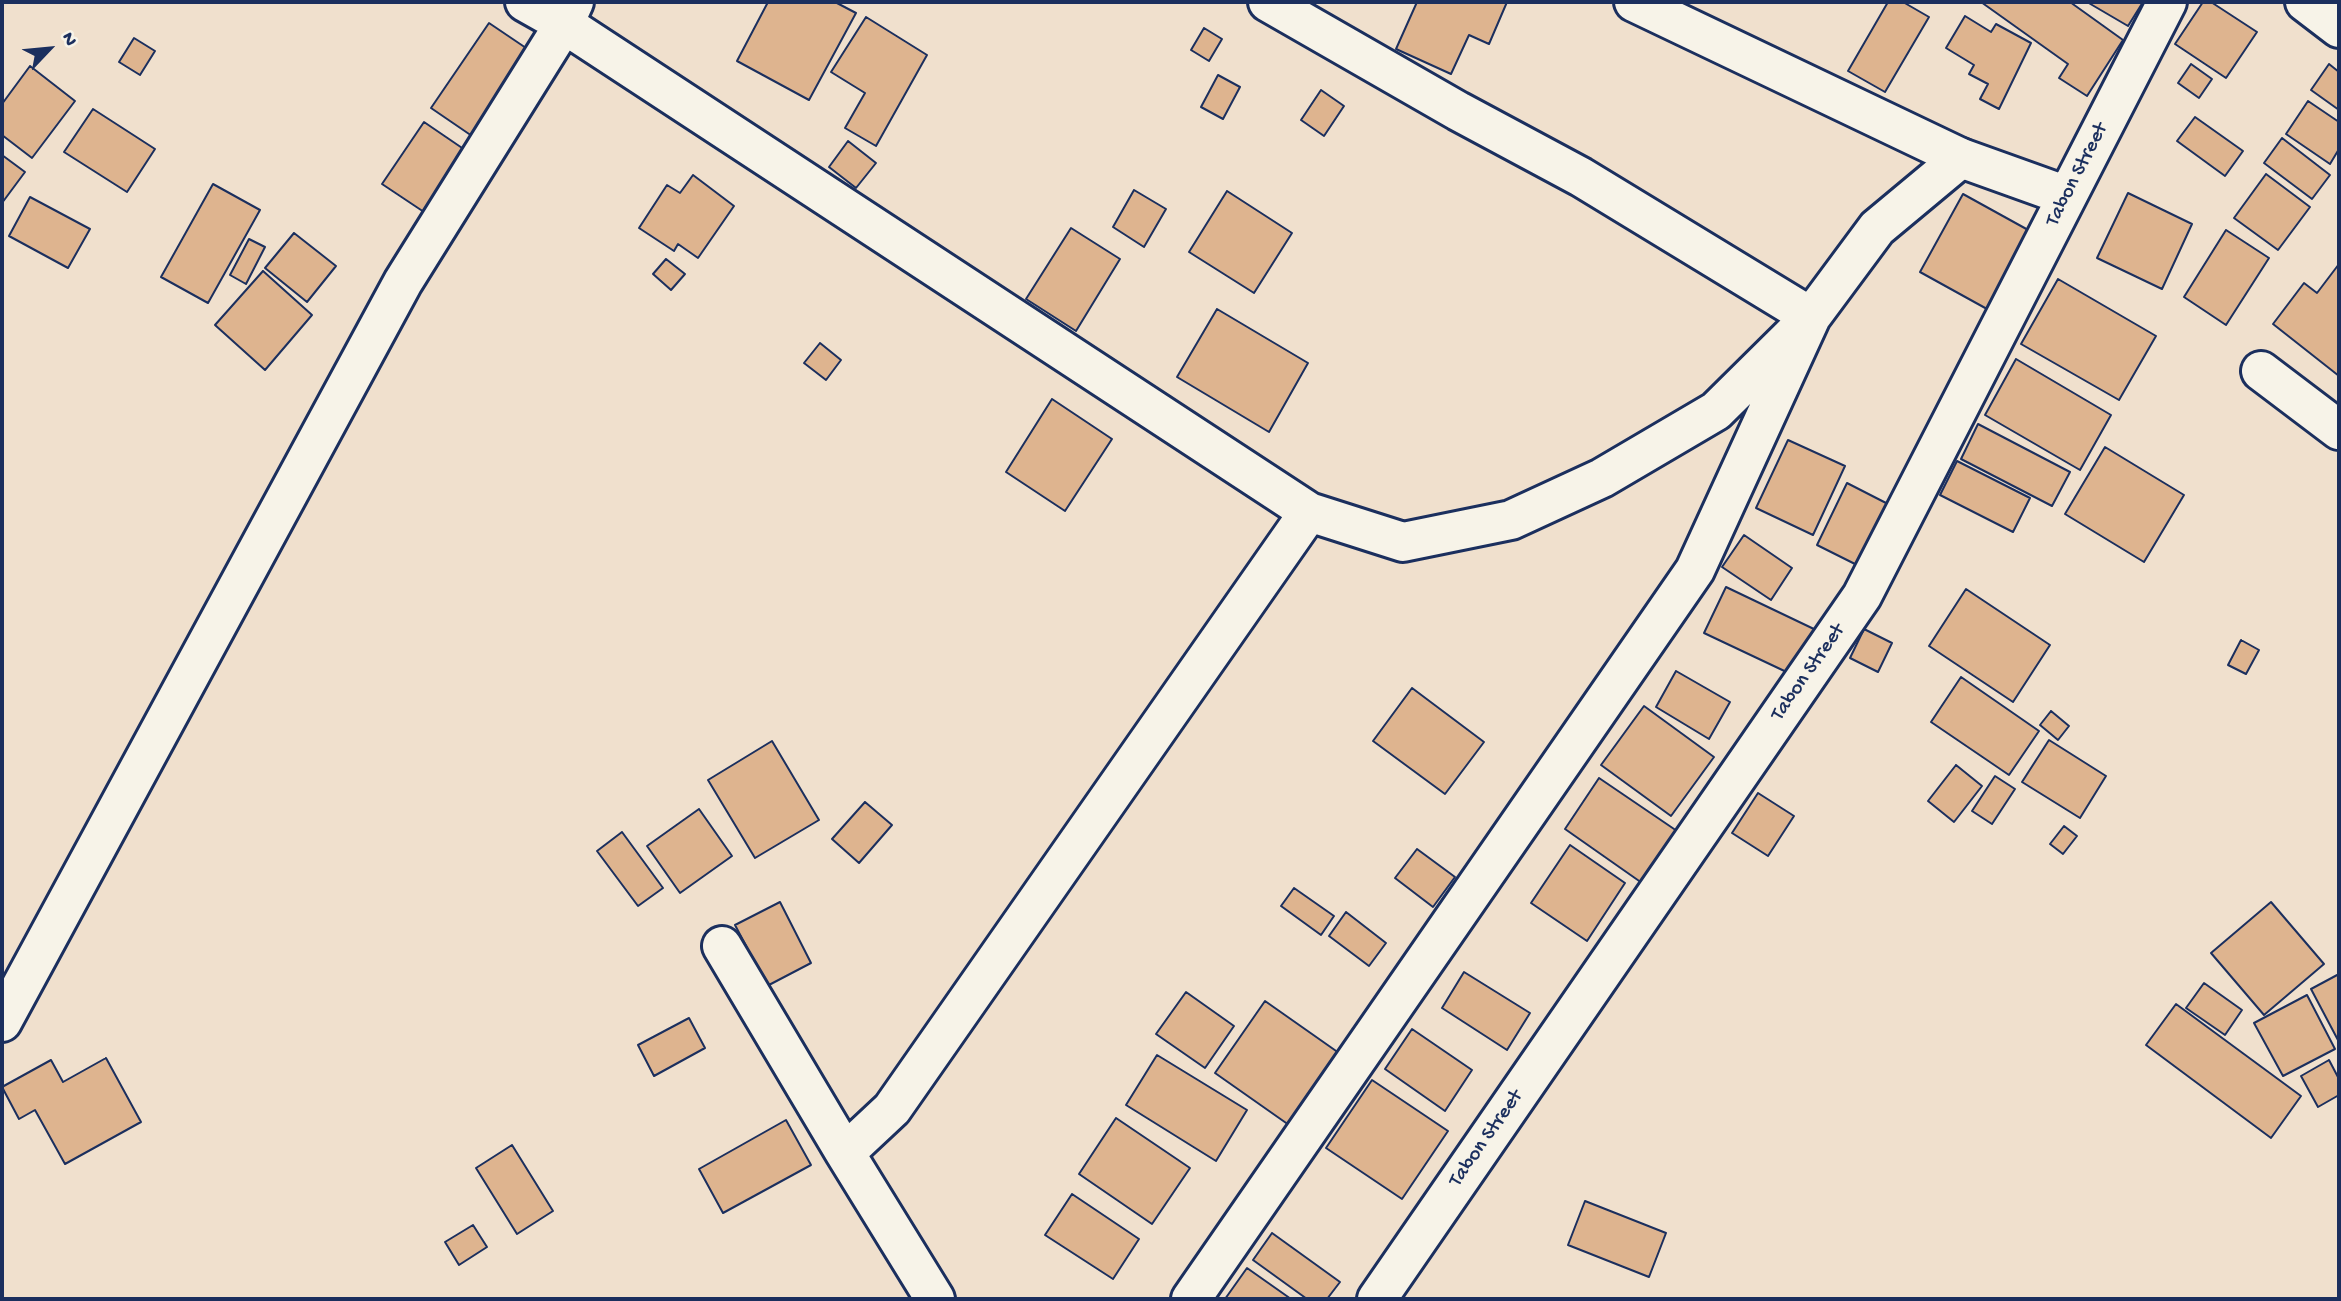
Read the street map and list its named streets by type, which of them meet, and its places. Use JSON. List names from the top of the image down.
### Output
{
  "streets": {
    "street": ["Tabon Street"]
  },
  "north": "top right"
}
